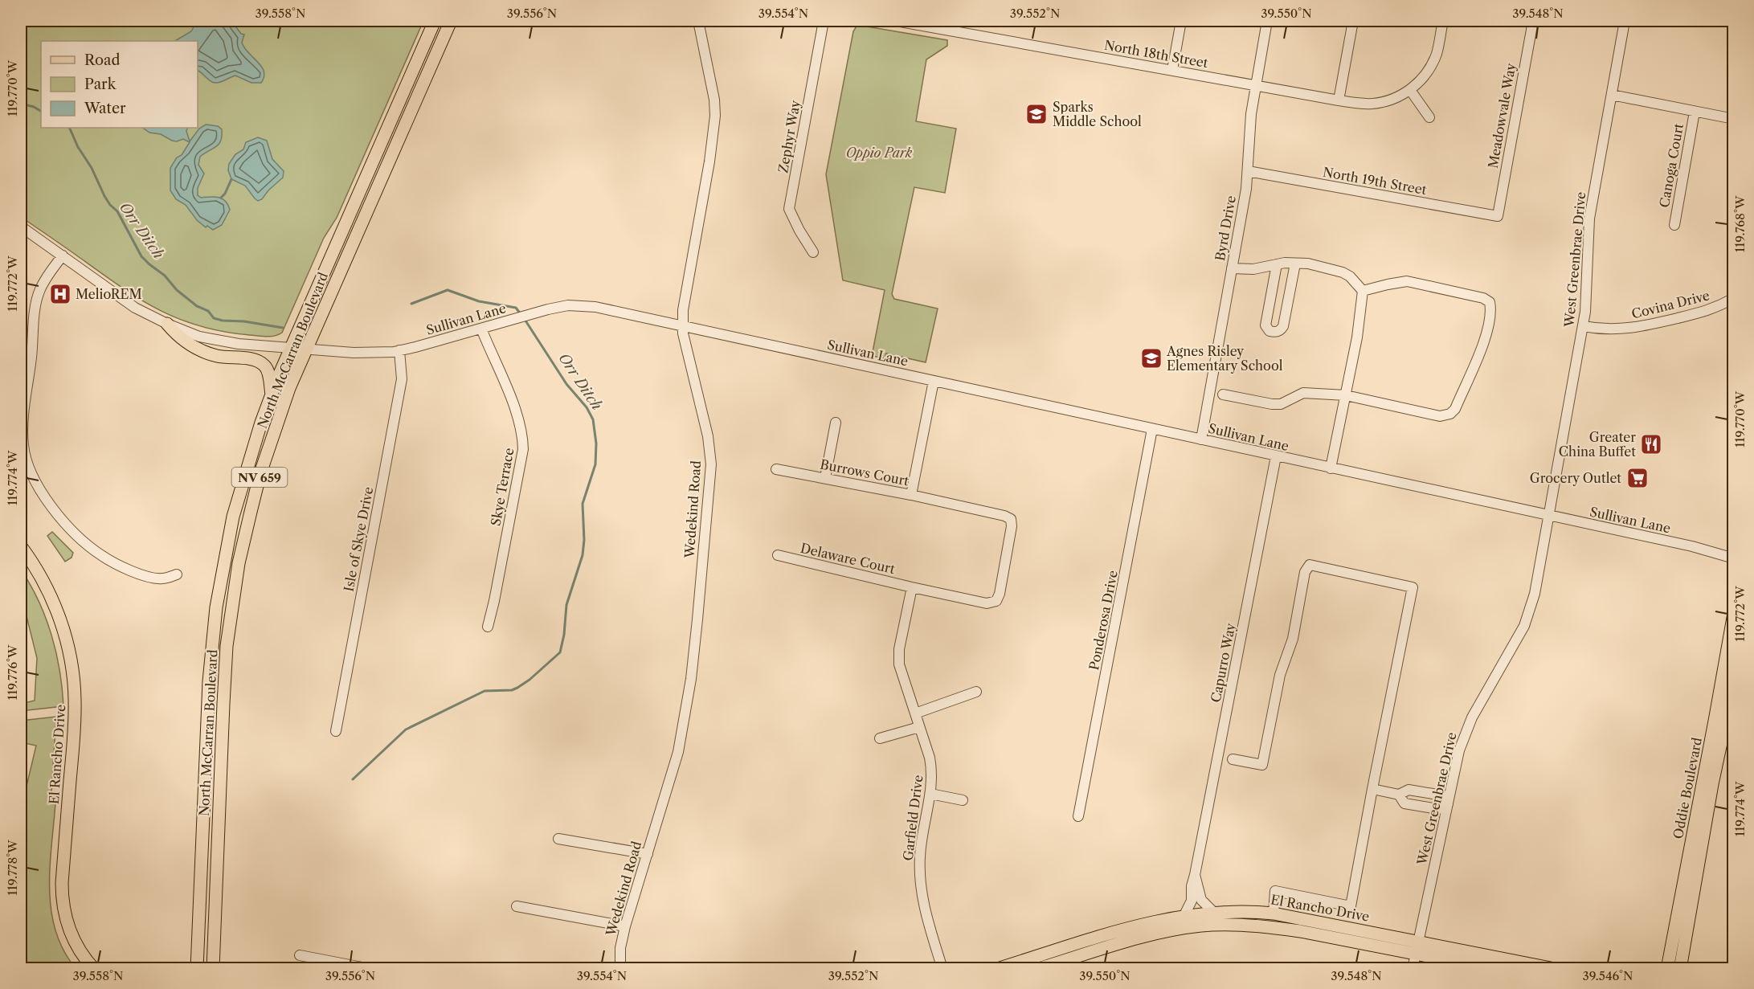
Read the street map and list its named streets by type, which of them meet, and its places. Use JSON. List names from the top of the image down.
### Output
{
  "streets": {
    "main road": [
      "North McCarran Boulevard",
      "NV 659",
      "El Rancho Drive",
      "Oddie Boulevard"
    ],
    "street": [
      "North 18th Street",
      "Meadowvale Way",
      "Zephyr Way",
      "Canoga Court",
      "North 19th Street",
      "Byrd Drive",
      "West Greenbrae Drive",
      "Covina Drive",
      "Sullivan Lane",
      "Burrows Court",
      "Skye Terrace",
      "Wedekind Road",
      "Isle of Skye Drive",
      "Delaware Court",
      "Ponderosa Drive",
      "Capurro Way",
      "Garfield Drive"
    ]
  },
  "crossings": [
    ["North 18th Street", "Byrd Drive"],
    ["Meadowvale Way", "North 19th Street"],
    ["North 19th Street", "Byrd Drive"],
    ["Byrd Drive", "Sullivan Lane"],
    ["West Greenbrae Drive", "Covina Drive"],
    ["West Greenbrae Drive", "Sullivan Lane"],
    ["West Greenbrae Drive", "El Rancho Drive"],
    ["Sullivan Lane", "North McCarran Boulevard"],
    ["Sullivan Lane", "Skye Terrace"],
    ["Sullivan Lane", "Wedekind Road"],
    ["Sullivan Lane", "Isle of Skye Drive"],
    ["Sullivan Lane", "Ponderosa Drive"],
    ["Sullivan Lane", "Capurro Way"],
    ["Burrows Court", "Delaware Court"],
    ["Burrows Court", "Garfield Drive"],
    ["Delaware Court", "Garfield Drive"],
    ["Capurro Way", "El Rancho Drive"]
  ],
  "water": ["Orr Ditch"],
  "parks": ["Oppio Park"],
  "places": {
    "school or university": ["Sparks Middle School", "Agnes Risley Elementary School"],
    "hospital": ["MelioREM"],
    "restaurant": ["Greater China Buffet"],
    "supermarket": ["Grocery Outlet"]
  },
  "legend": ["Road", "Park", "Water"],
  "coordinates": [
    "39.558°N",
    "39.556°N",
    "39.554°N",
    "39.552°N",
    "39.550°N",
    "39.548°N",
    "119.770°W",
    "119.768°W",
    "119.772°W",
    "119.774°W",
    "119.776°W",
    "119.778°W",
    "39.546°N"
  ]
}
